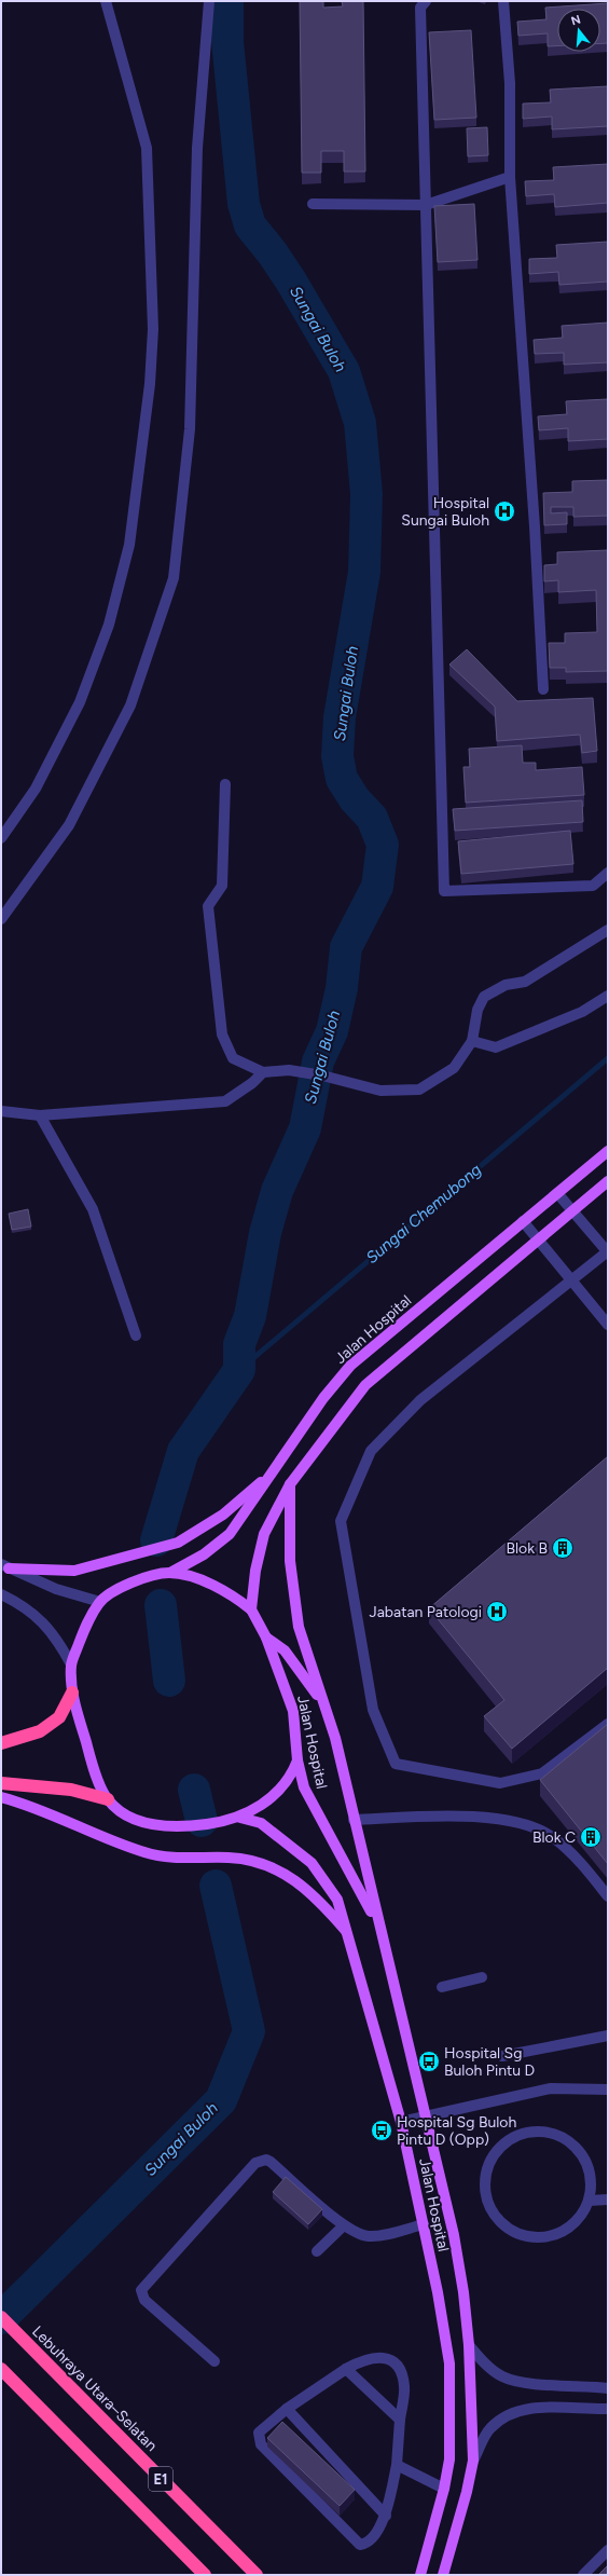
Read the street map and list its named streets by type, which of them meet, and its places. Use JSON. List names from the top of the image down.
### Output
{
  "streets": {
    "highway": ["Lebuhraya Utara–Selatan", "E1"],
    "main road": ["Jalan Hospital"]
  },
  "water": ["Sungai Buloh", "Sungai Chemubong"],
  "places": {
    "hospital": ["Hospital Sungai Buloh", "Jabatan Patologi"],
    "building": ["Blok B", "Blok C"],
    "bus stop": ["Hospital Sg Buloh Pintu D", "Hospital Sg Buloh Pintu D (Opp)"]
  },
  "north": "top"
}
